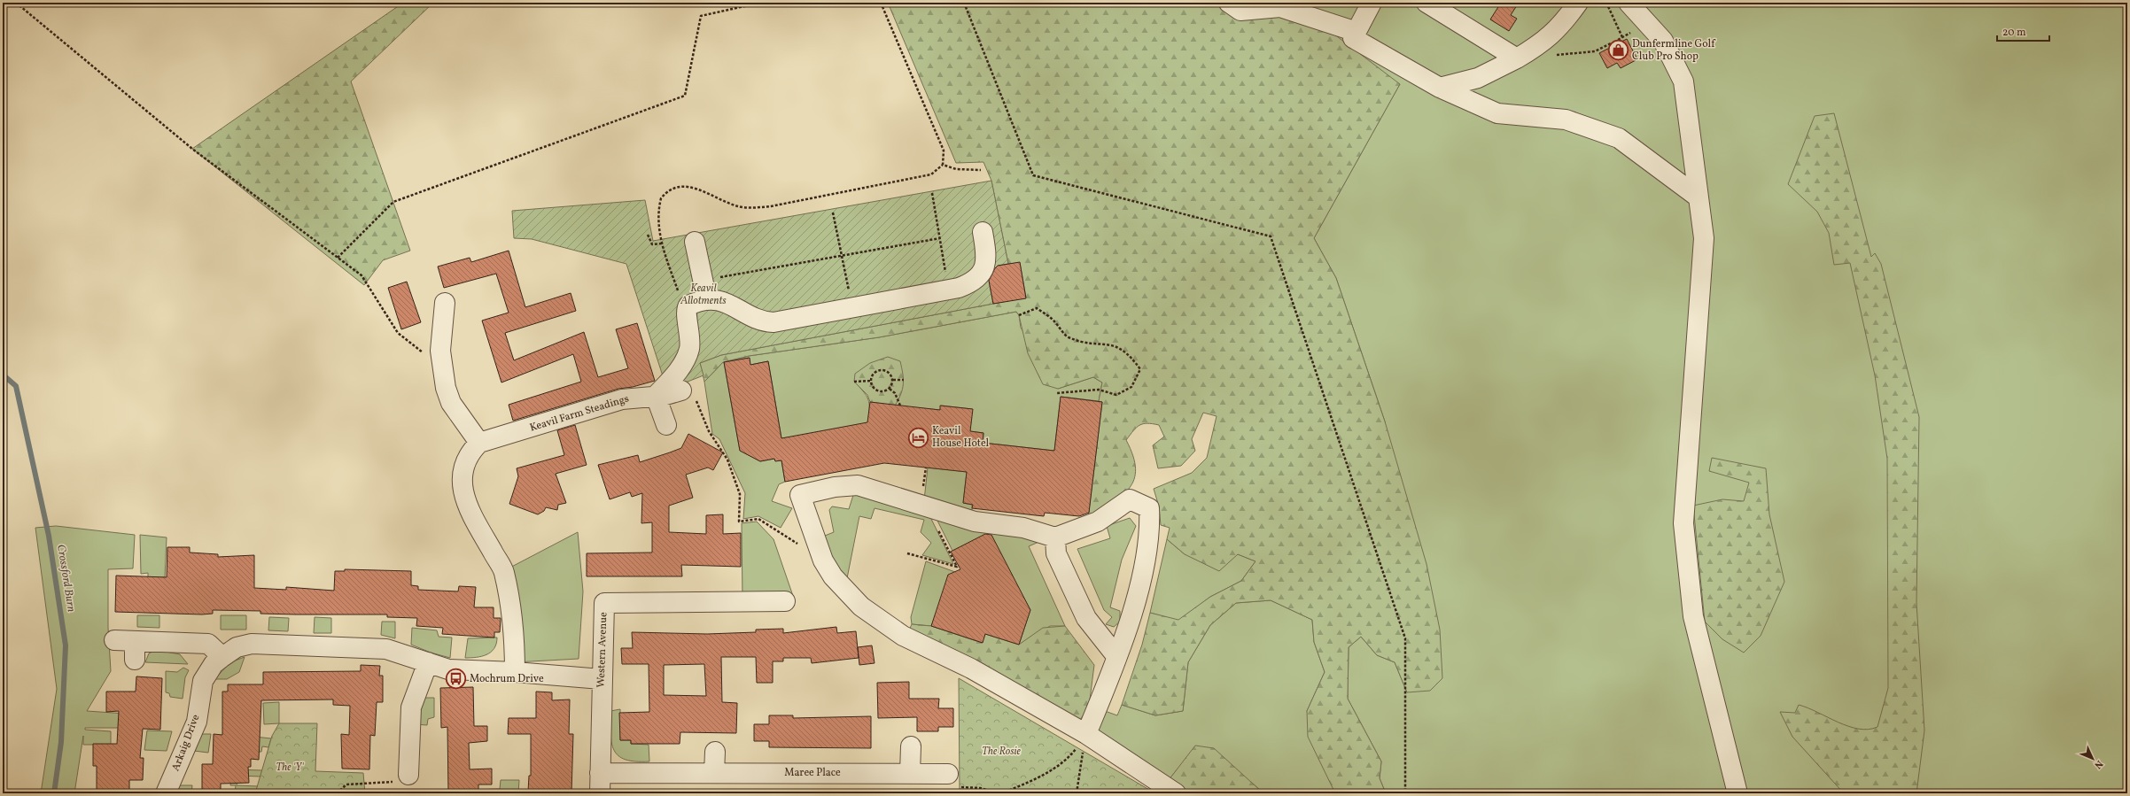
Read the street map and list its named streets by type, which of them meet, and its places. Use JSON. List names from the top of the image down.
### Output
{
  "streets": {
    "street": [
      "Keavil Farm Steadings",
      "Western Avenue",
      "Arkaig Drive",
      "Maree Place"
    ]
  },
  "crossings": [
    ["Western Avenue", "Maree Place"]
  ],
  "water": ["Crossford Burn"],
  "parks": ["Keavil Allotments", "The Rosie", "The 'Y'"],
  "places": {
    "shop": ["Dunfermline Golf Club Pro Shop"],
    "hotel": ["Keavil House Hotel"],
    "bus stop": ["Mochrum Drive"]
  },
  "scale_bar": "20 m",
  "north": "bottom right"
}
